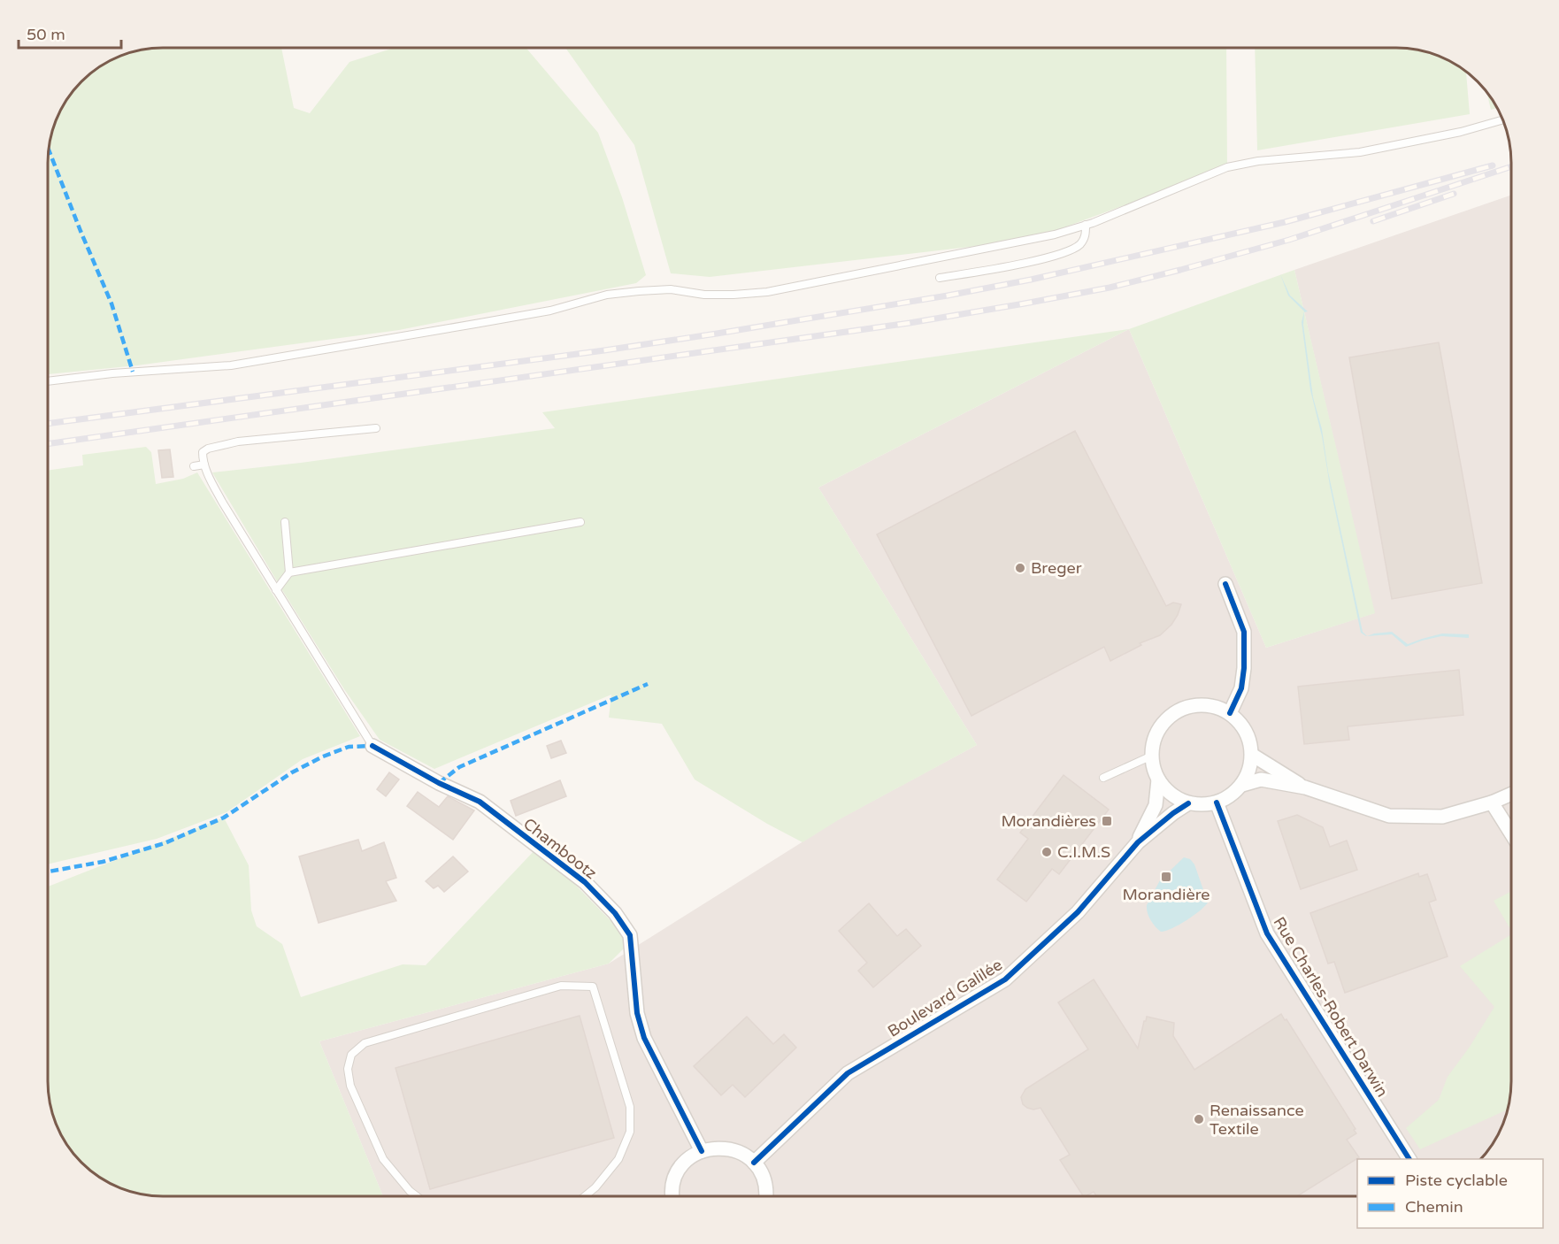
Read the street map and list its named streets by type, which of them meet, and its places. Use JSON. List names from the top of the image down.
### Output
{
  "streets": {
    "street": ["Chambootz", "Boulevard Galilée", "Rue Charles-Robert Darwin"]
  },
  "crossings": [
    ["Boulevard Galilée", "Rue Charles-Robert Darwin"]
  ],
  "places": {
    "other": ["Breger", "C.I.M.S", "Renaissance Textile"],
    "transit": ["Morandières", "Morandière"]
  },
  "legend": ["Piste cyclable", "Chemin"],
  "scale_bar": "50 m"
}
